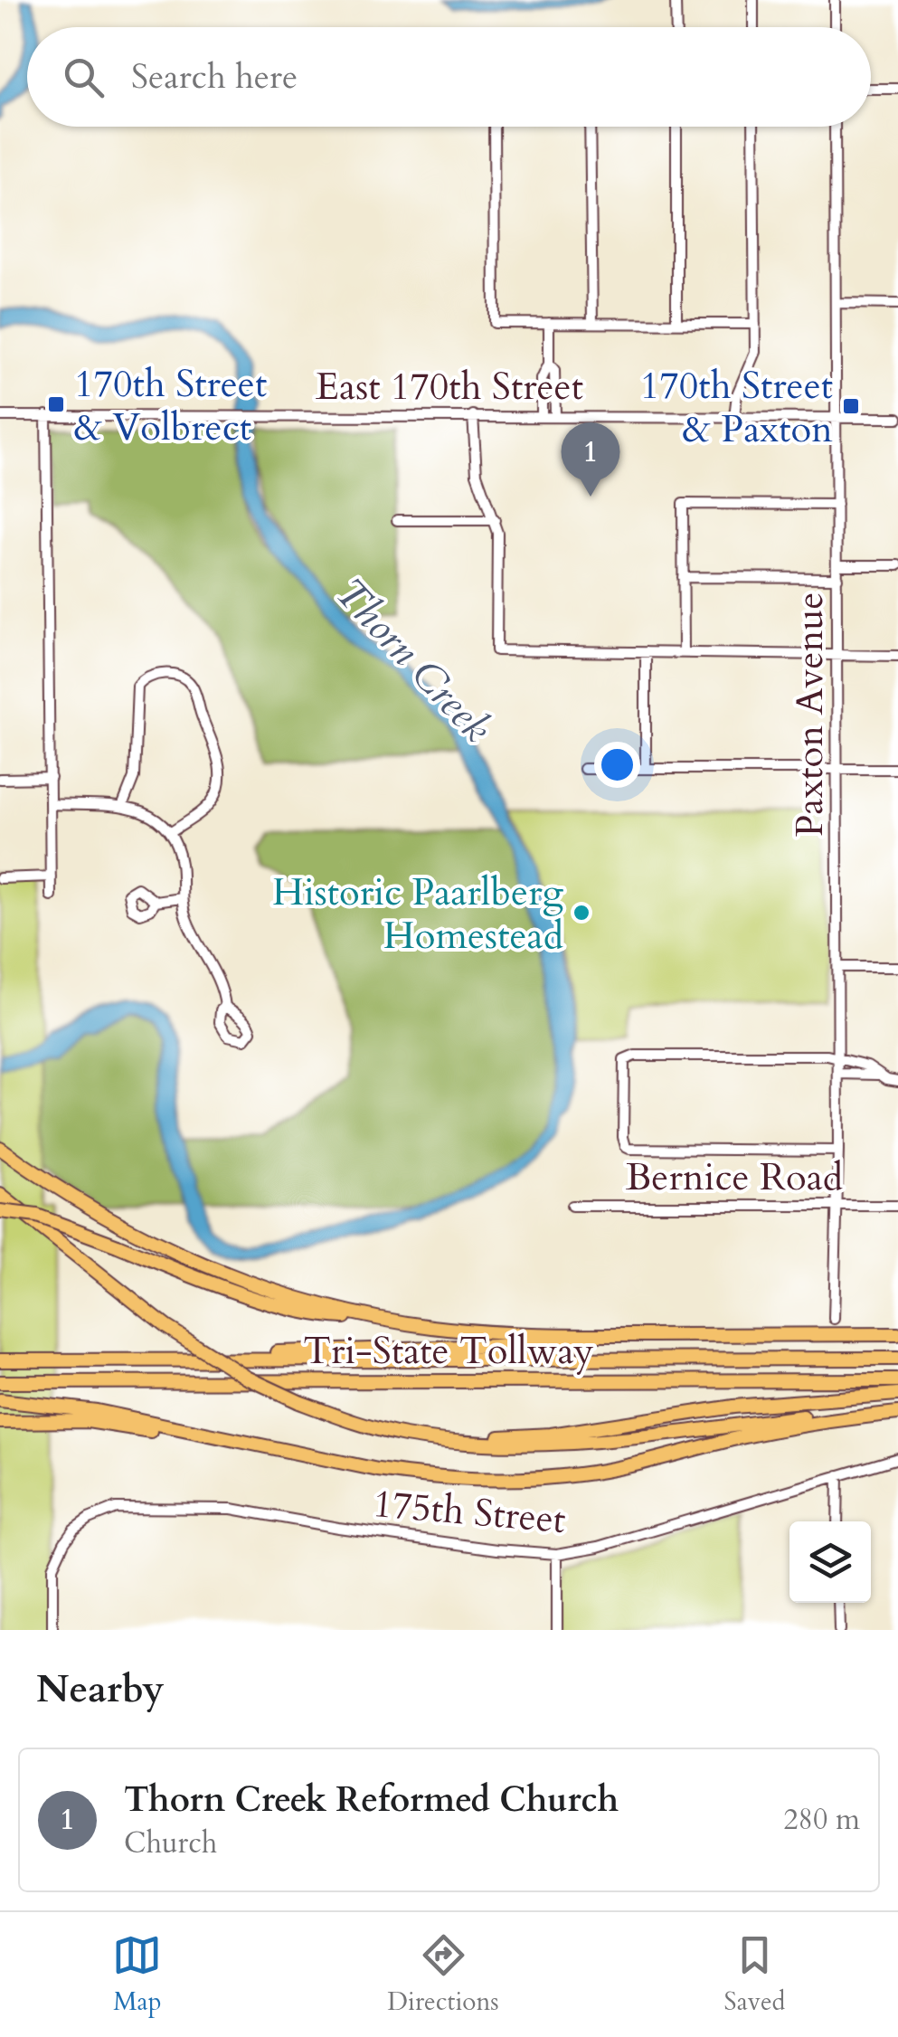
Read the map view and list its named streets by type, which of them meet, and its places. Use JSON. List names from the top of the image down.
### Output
{
  "streets": {
    "highway": ["Tri-State Tollway"],
    "street": [
      "East 170th Street",
      "Paxton Avenue",
      "Bernice Road",
      "175th Street"
    ]
  },
  "crossings": [
    ["East 170th Street", "Paxton Avenue"],
    ["Paxton Avenue", "Bernice Road"]
  ],
  "water": ["Thorn Creek"],
  "places": {
    "transit": ["170th Street & Volbrect", "170th Street & Paxton"],
    "other": ["Historic Paarlberg Homestead"]
  },
  "page": {
    "search": "Search here",
    "pins": "1",
    "heading": "Nearby",
    "list": [
      {
        "mark": "1",
        "name": "Thorn Creek Reformed Church",
        "note": "Church",
        "value": "280 m"
      }
    ],
    "nav": ["Map", "Directions", "Saved"]
  }
}
